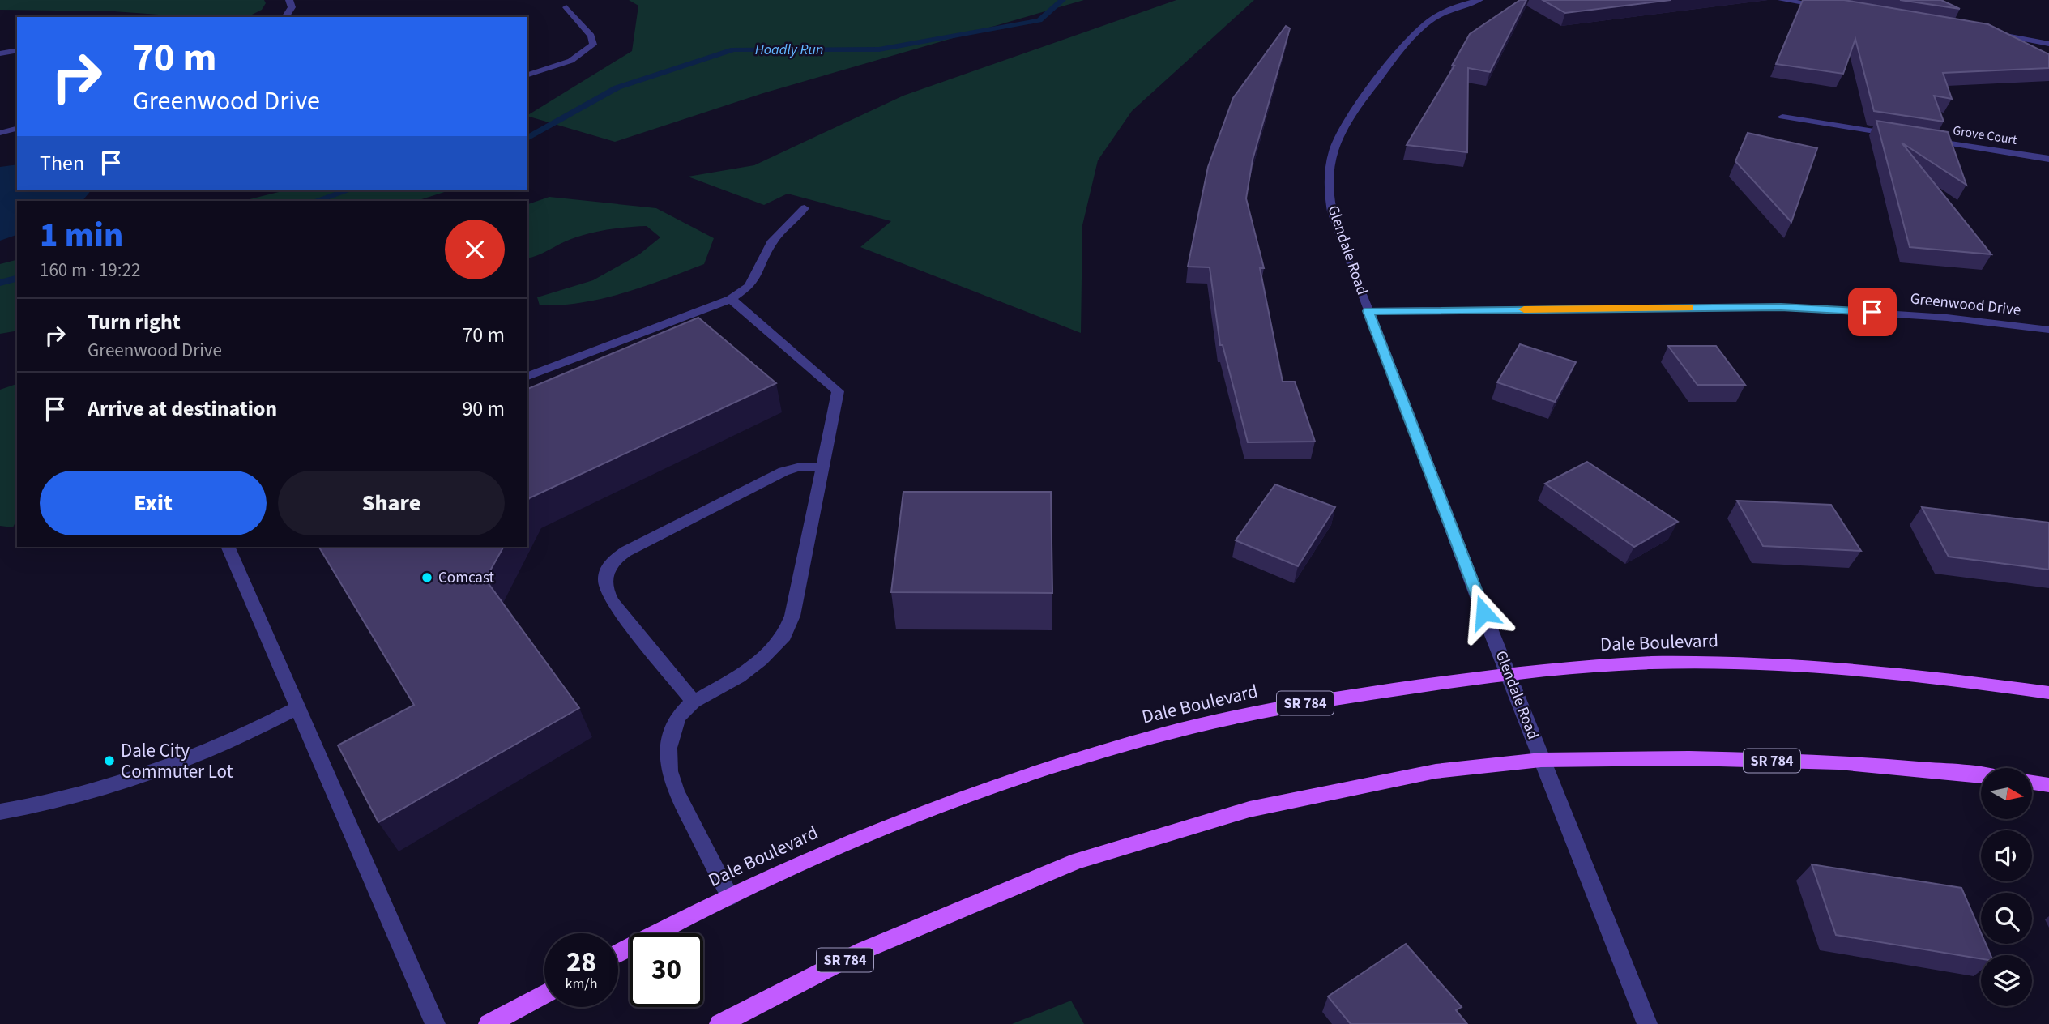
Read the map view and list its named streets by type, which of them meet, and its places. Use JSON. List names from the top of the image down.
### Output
{
  "streets": {
    "main road": ["Dale Boulevard", "SR 784"],
    "street": ["Grove Court", "Glendale Road", "Greenwood Drive"]
  },
  "crossings": [
    ["Glendale Road", "Greenwood Drive"],
    ["Glendale Road", "Dale Boulevard"],
    ["Glendale Road", "SR 784"]
  ],
  "water": ["Hoadly Run"],
  "places": ["Comcast", "Dale City Commuter Lot"],
  "north": "right",
  "page": {
    "turn": ["70 m", "Greenwood Drive"],
    "then": "Then",
    "heading": ["1 min", "160 m · 19:22"],
    "list": [
      {
        "name": "Turn right",
        "note": "Greenwood Drive",
        "value": "70 m"
      },
      {
        "name": "Arrive at destination",
        "value": "90 m"
      }
    ],
    "buttons": ["Exit", "Share"],
    "speed": "28 km/h",
    "limit": "30"
  }
}
